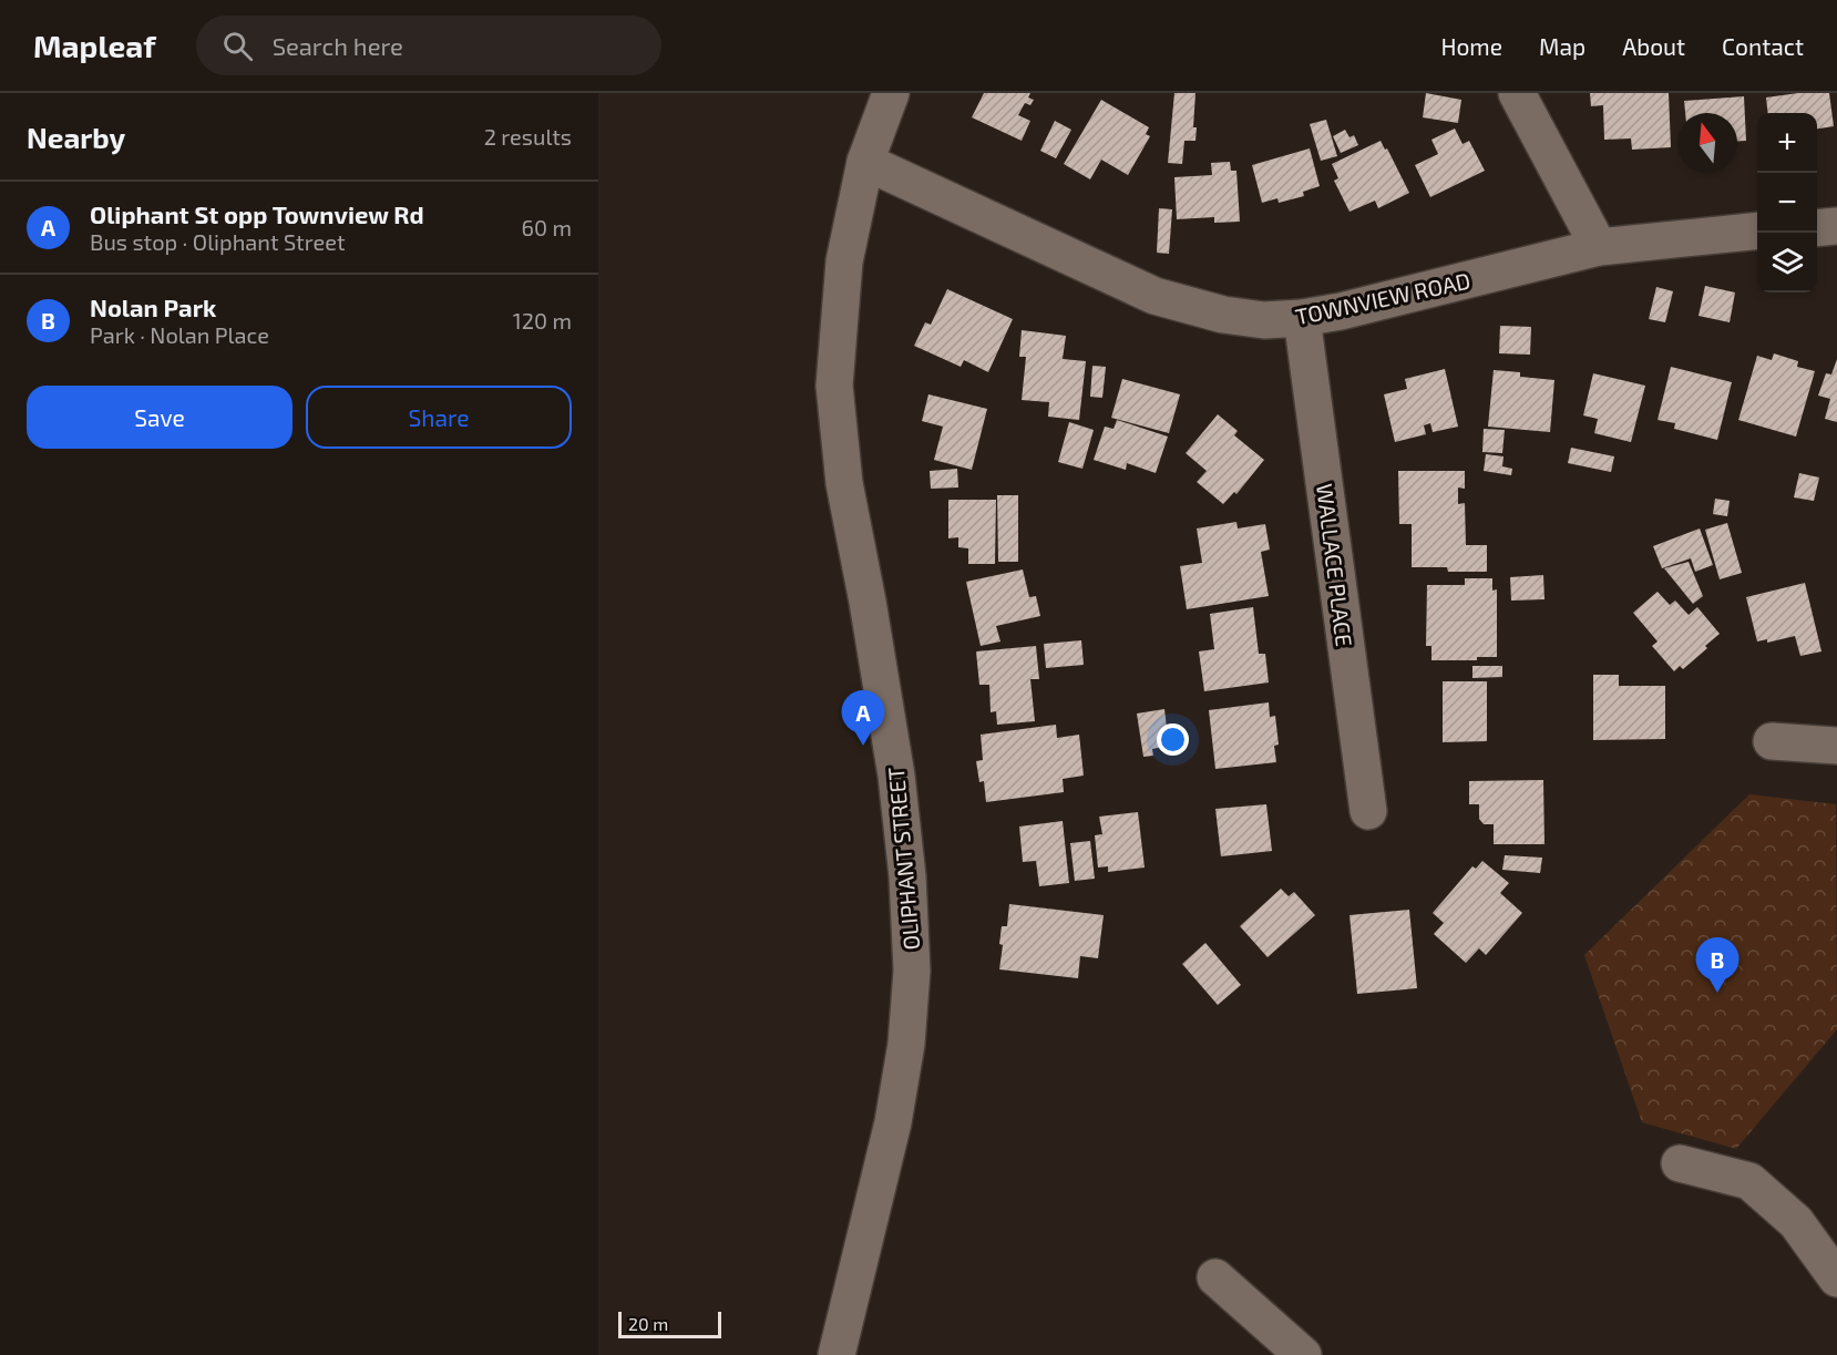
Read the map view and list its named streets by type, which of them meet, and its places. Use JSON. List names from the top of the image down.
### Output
{
  "streets": {
    "street": ["TOWNVIEW ROAD", "WALLACE PLACE", "OLIPHANT STREET"]
  },
  "crossings": [
    ["TOWNVIEW ROAD", "WALLACE PLACE"],
    ["TOWNVIEW ROAD", "OLIPHANT STREET"]
  ],
  "scale_bar": "20 m",
  "north": "top",
  "page": {
    "header": "Mapleaf",
    "search": "Search here",
    "nav": [
      "Home",
      "Map",
      "About",
      "Contact"
    ],
    "heading": ["Nearby", "2 results"],
    "map_buttons": ["+", "−"],
    "list": [
      {
        "mark": "A",
        "name": "Oliphant St opp Townview Rd",
        "note": "Bus stop · Oliphant Street",
        "value": "60 m"
      },
      {
        "mark": "B",
        "name": "Nolan Park",
        "note": "Park · Nolan Place",
        "value": "120 m"
      }
    ],
    "buttons": ["Save", "Share"],
    "pins": ["A", "B"],
    "scale": "20 m"
  }
}
